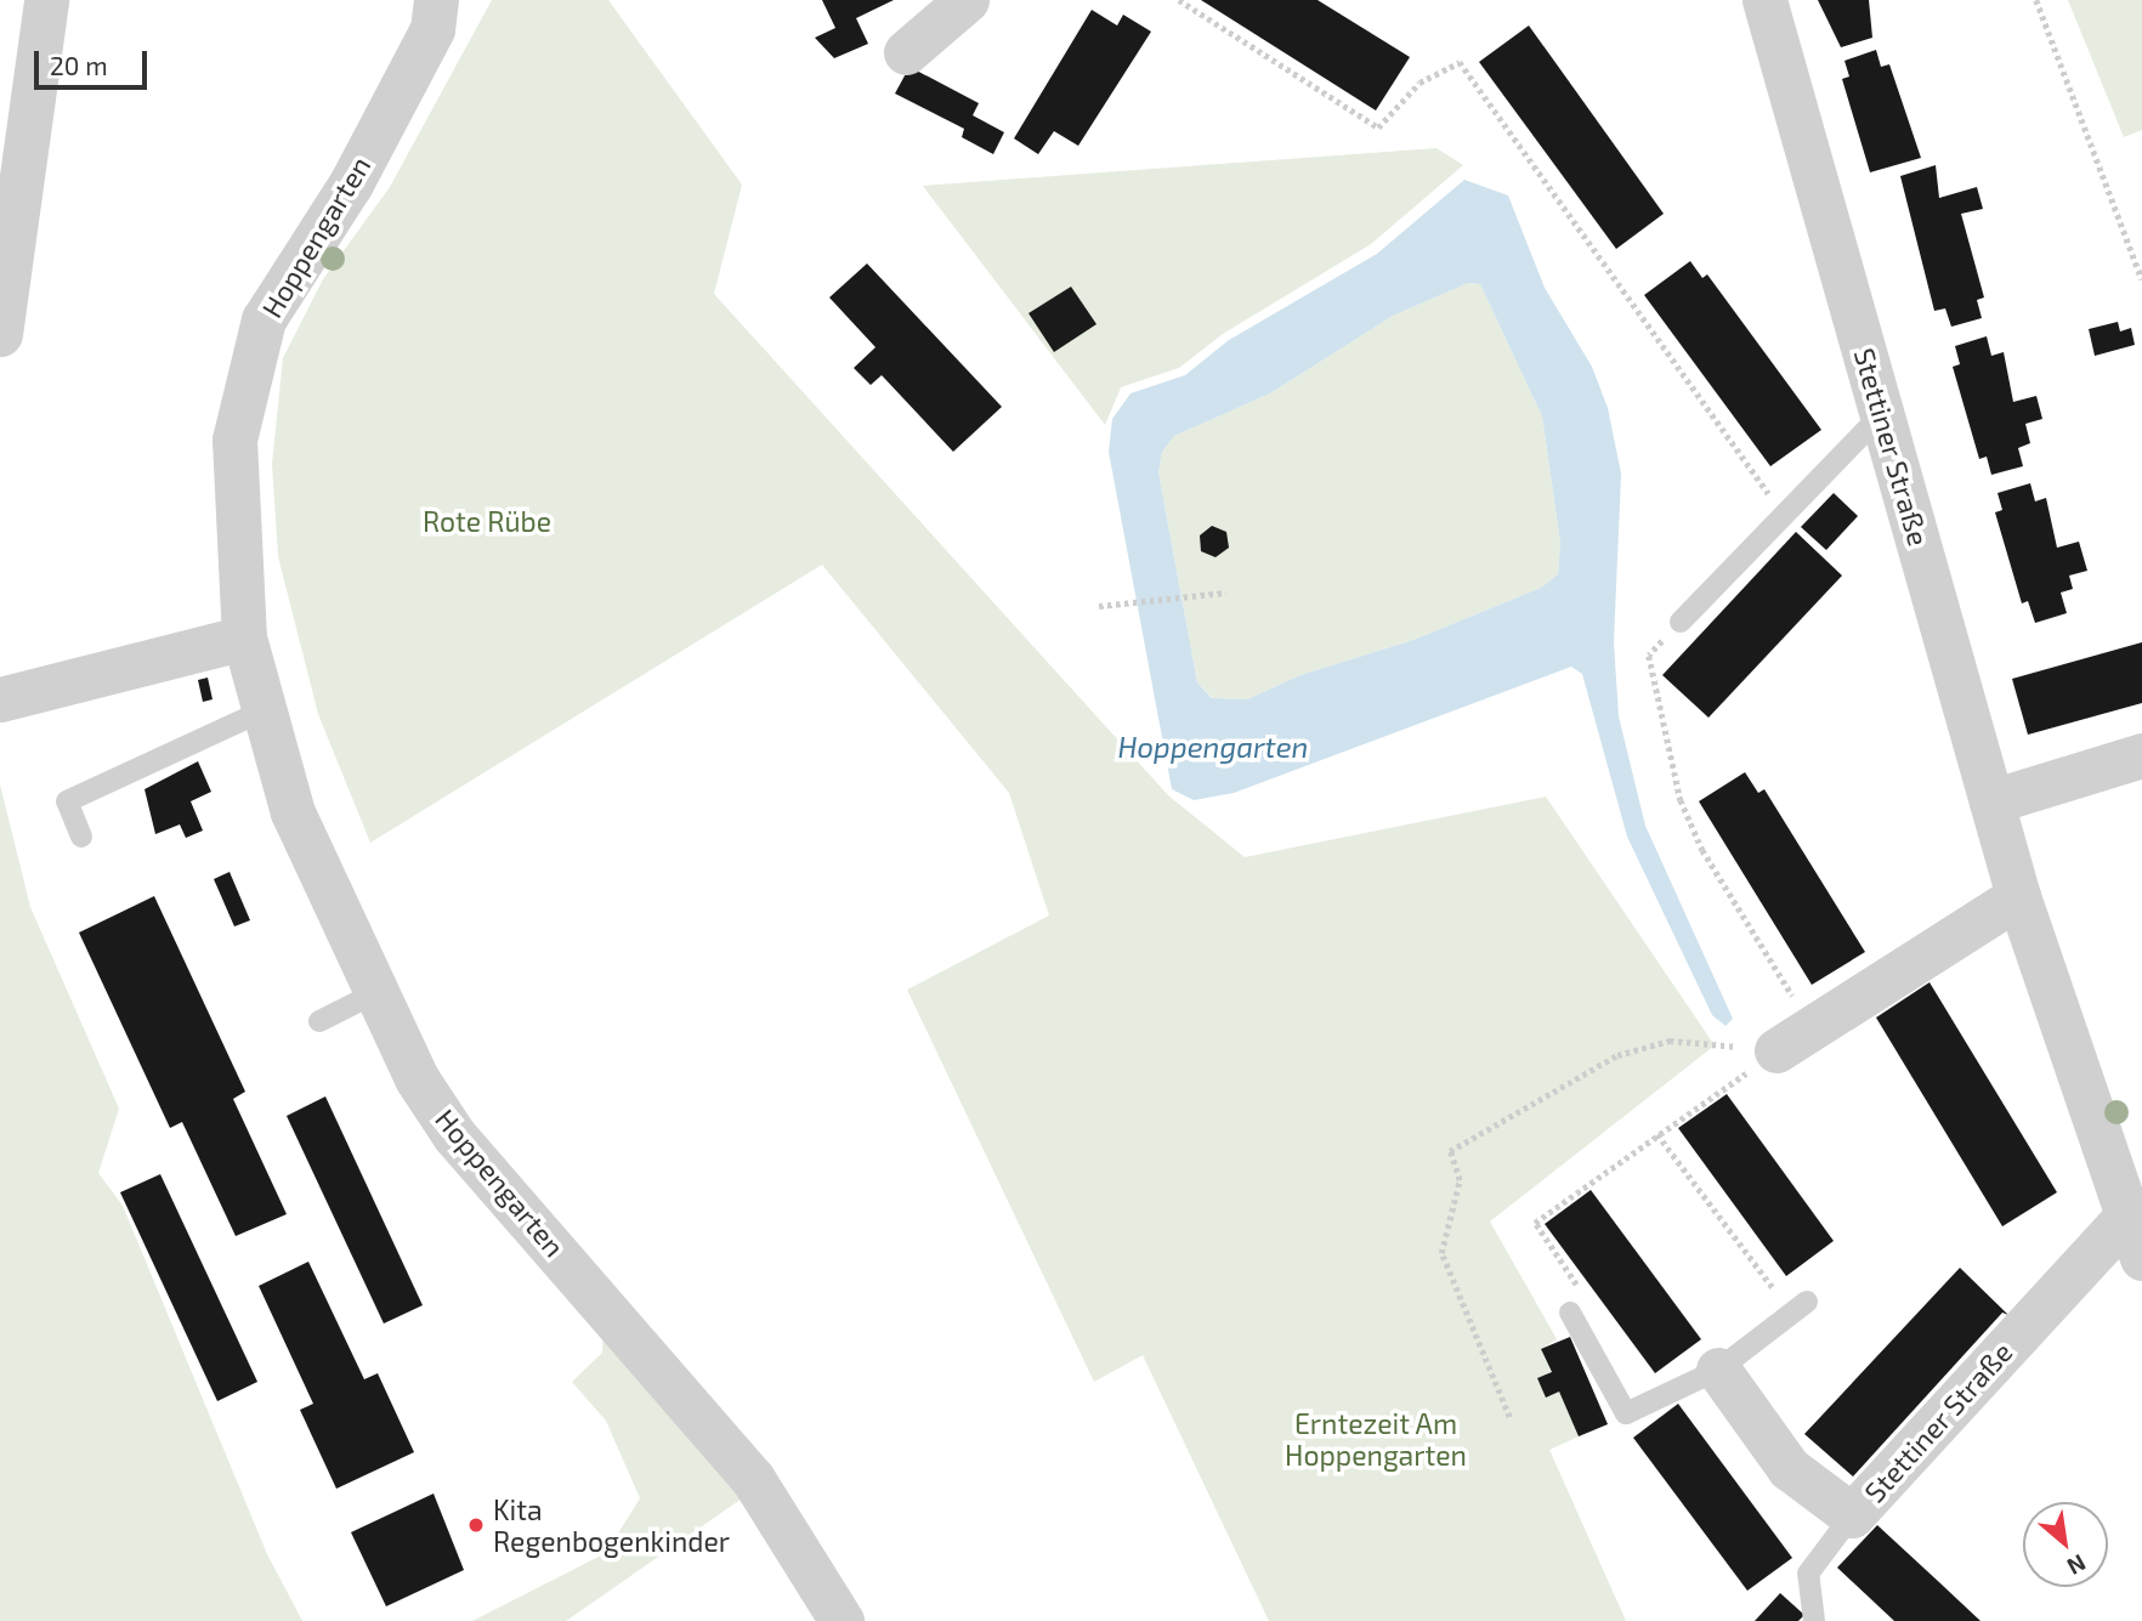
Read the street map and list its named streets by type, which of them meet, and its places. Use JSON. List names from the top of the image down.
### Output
{
  "streets": {
    "street": ["Hoppengarten", "Stettiner Straße"]
  },
  "water": ["Hoppengarten"],
  "parks": ["Rote Rübe", "Erntezeit Am Hoppengarten"],
  "places": ["Kita Regenbogenkinder"],
  "scale_bar": "20 m",
  "north": "bottom right"
}
